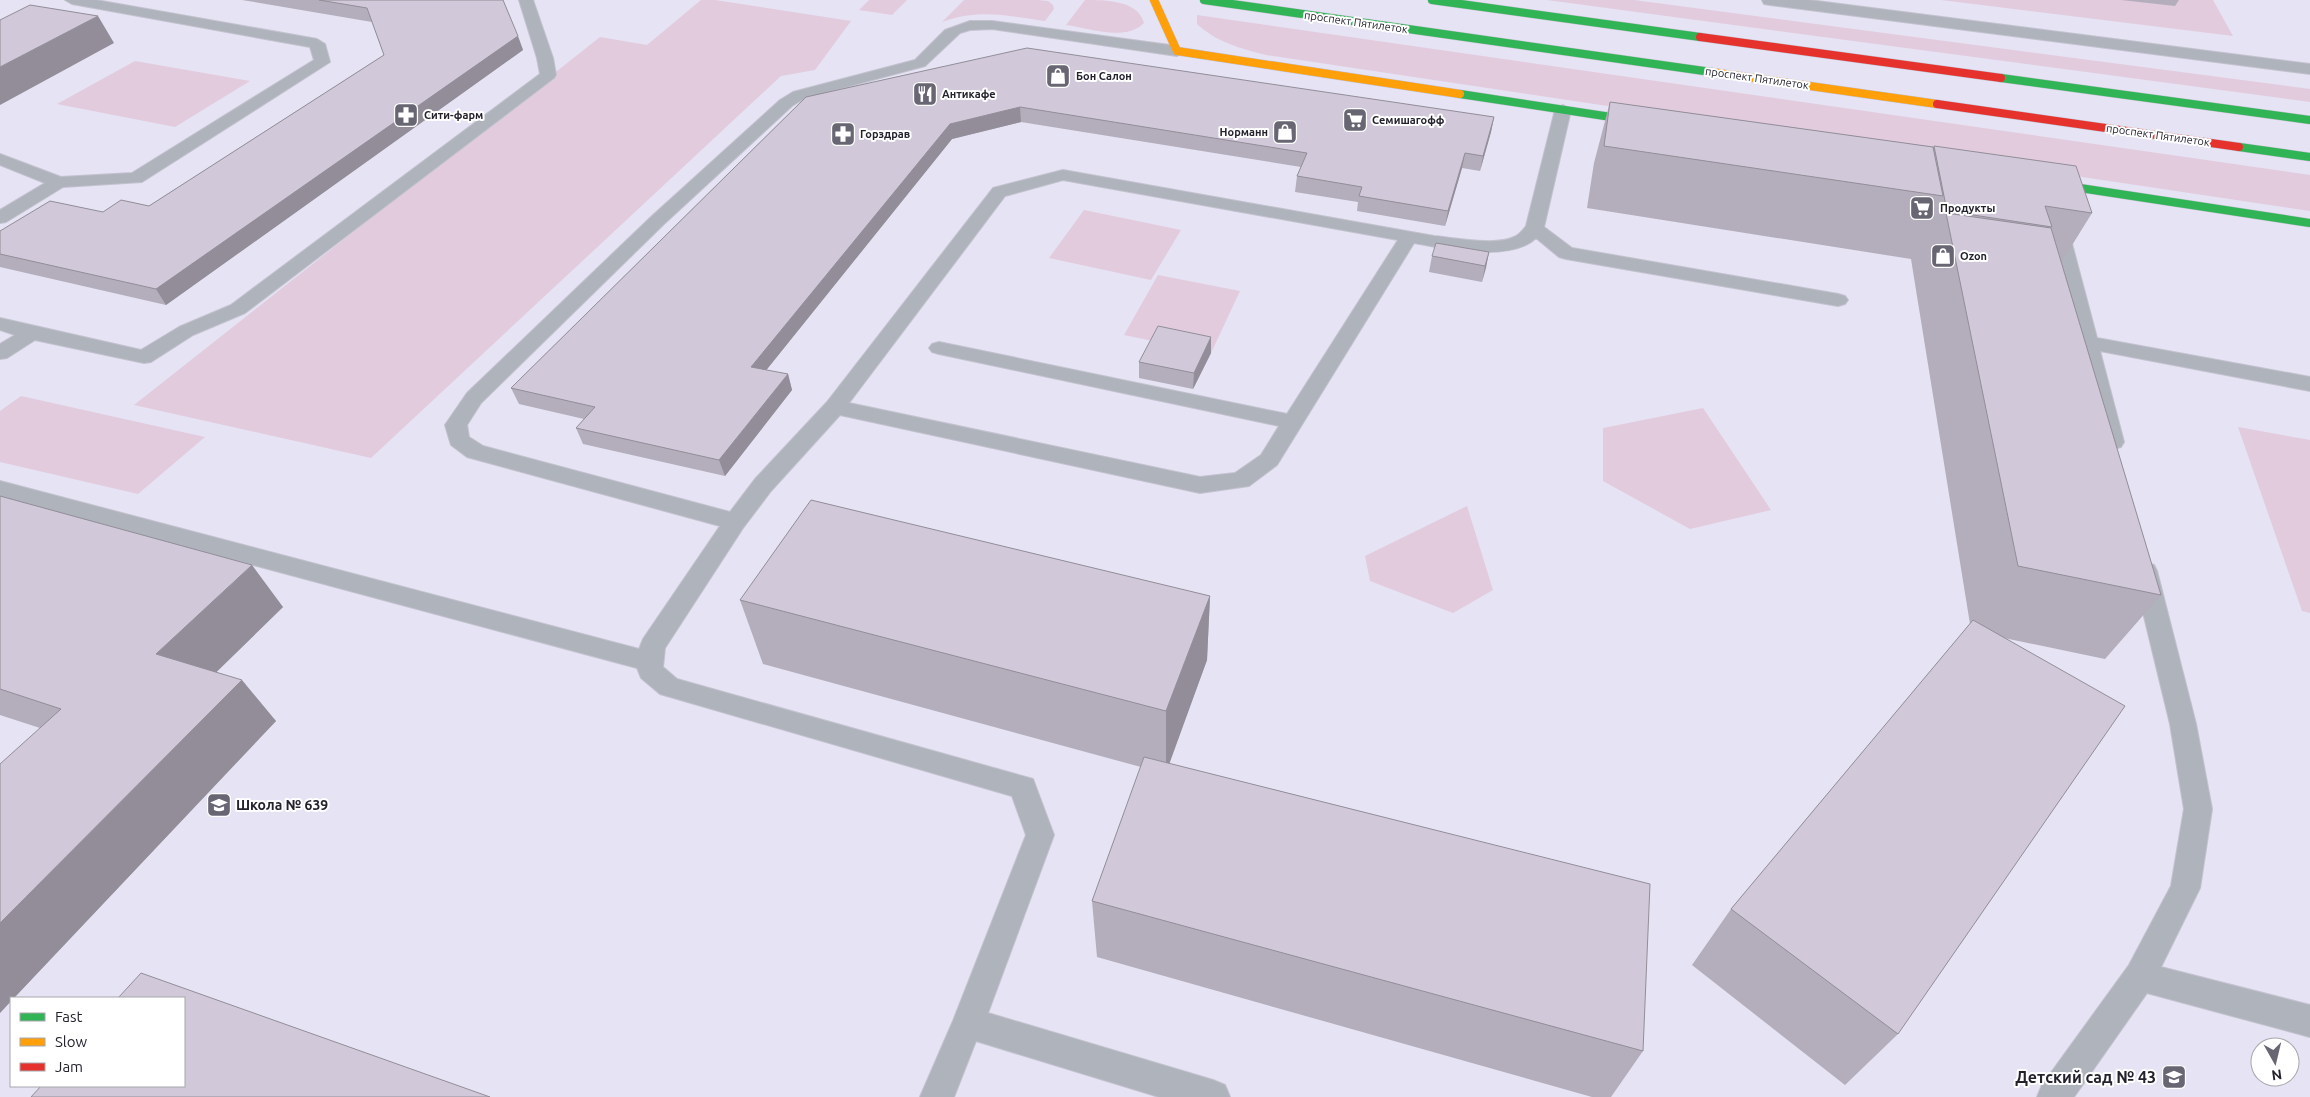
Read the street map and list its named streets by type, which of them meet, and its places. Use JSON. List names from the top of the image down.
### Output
{
  "streets": {
    "street": ["проспект Пятилеток"]
  },
  "places": {
    "shop": ["Бон Салон", "Норманн", "Ozon"],
    "restaurant": ["Антикафе"],
    "pharmacy": ["Сити-фарм", "Горздрав"],
    "supermarket": ["Семишагофф", "Продукты"],
    "school or university": ["Школа № 639", "Детский сад № 43"]
  },
  "legend": ["Fast", "Slow", "Jam"],
  "north": "bottom"
}
